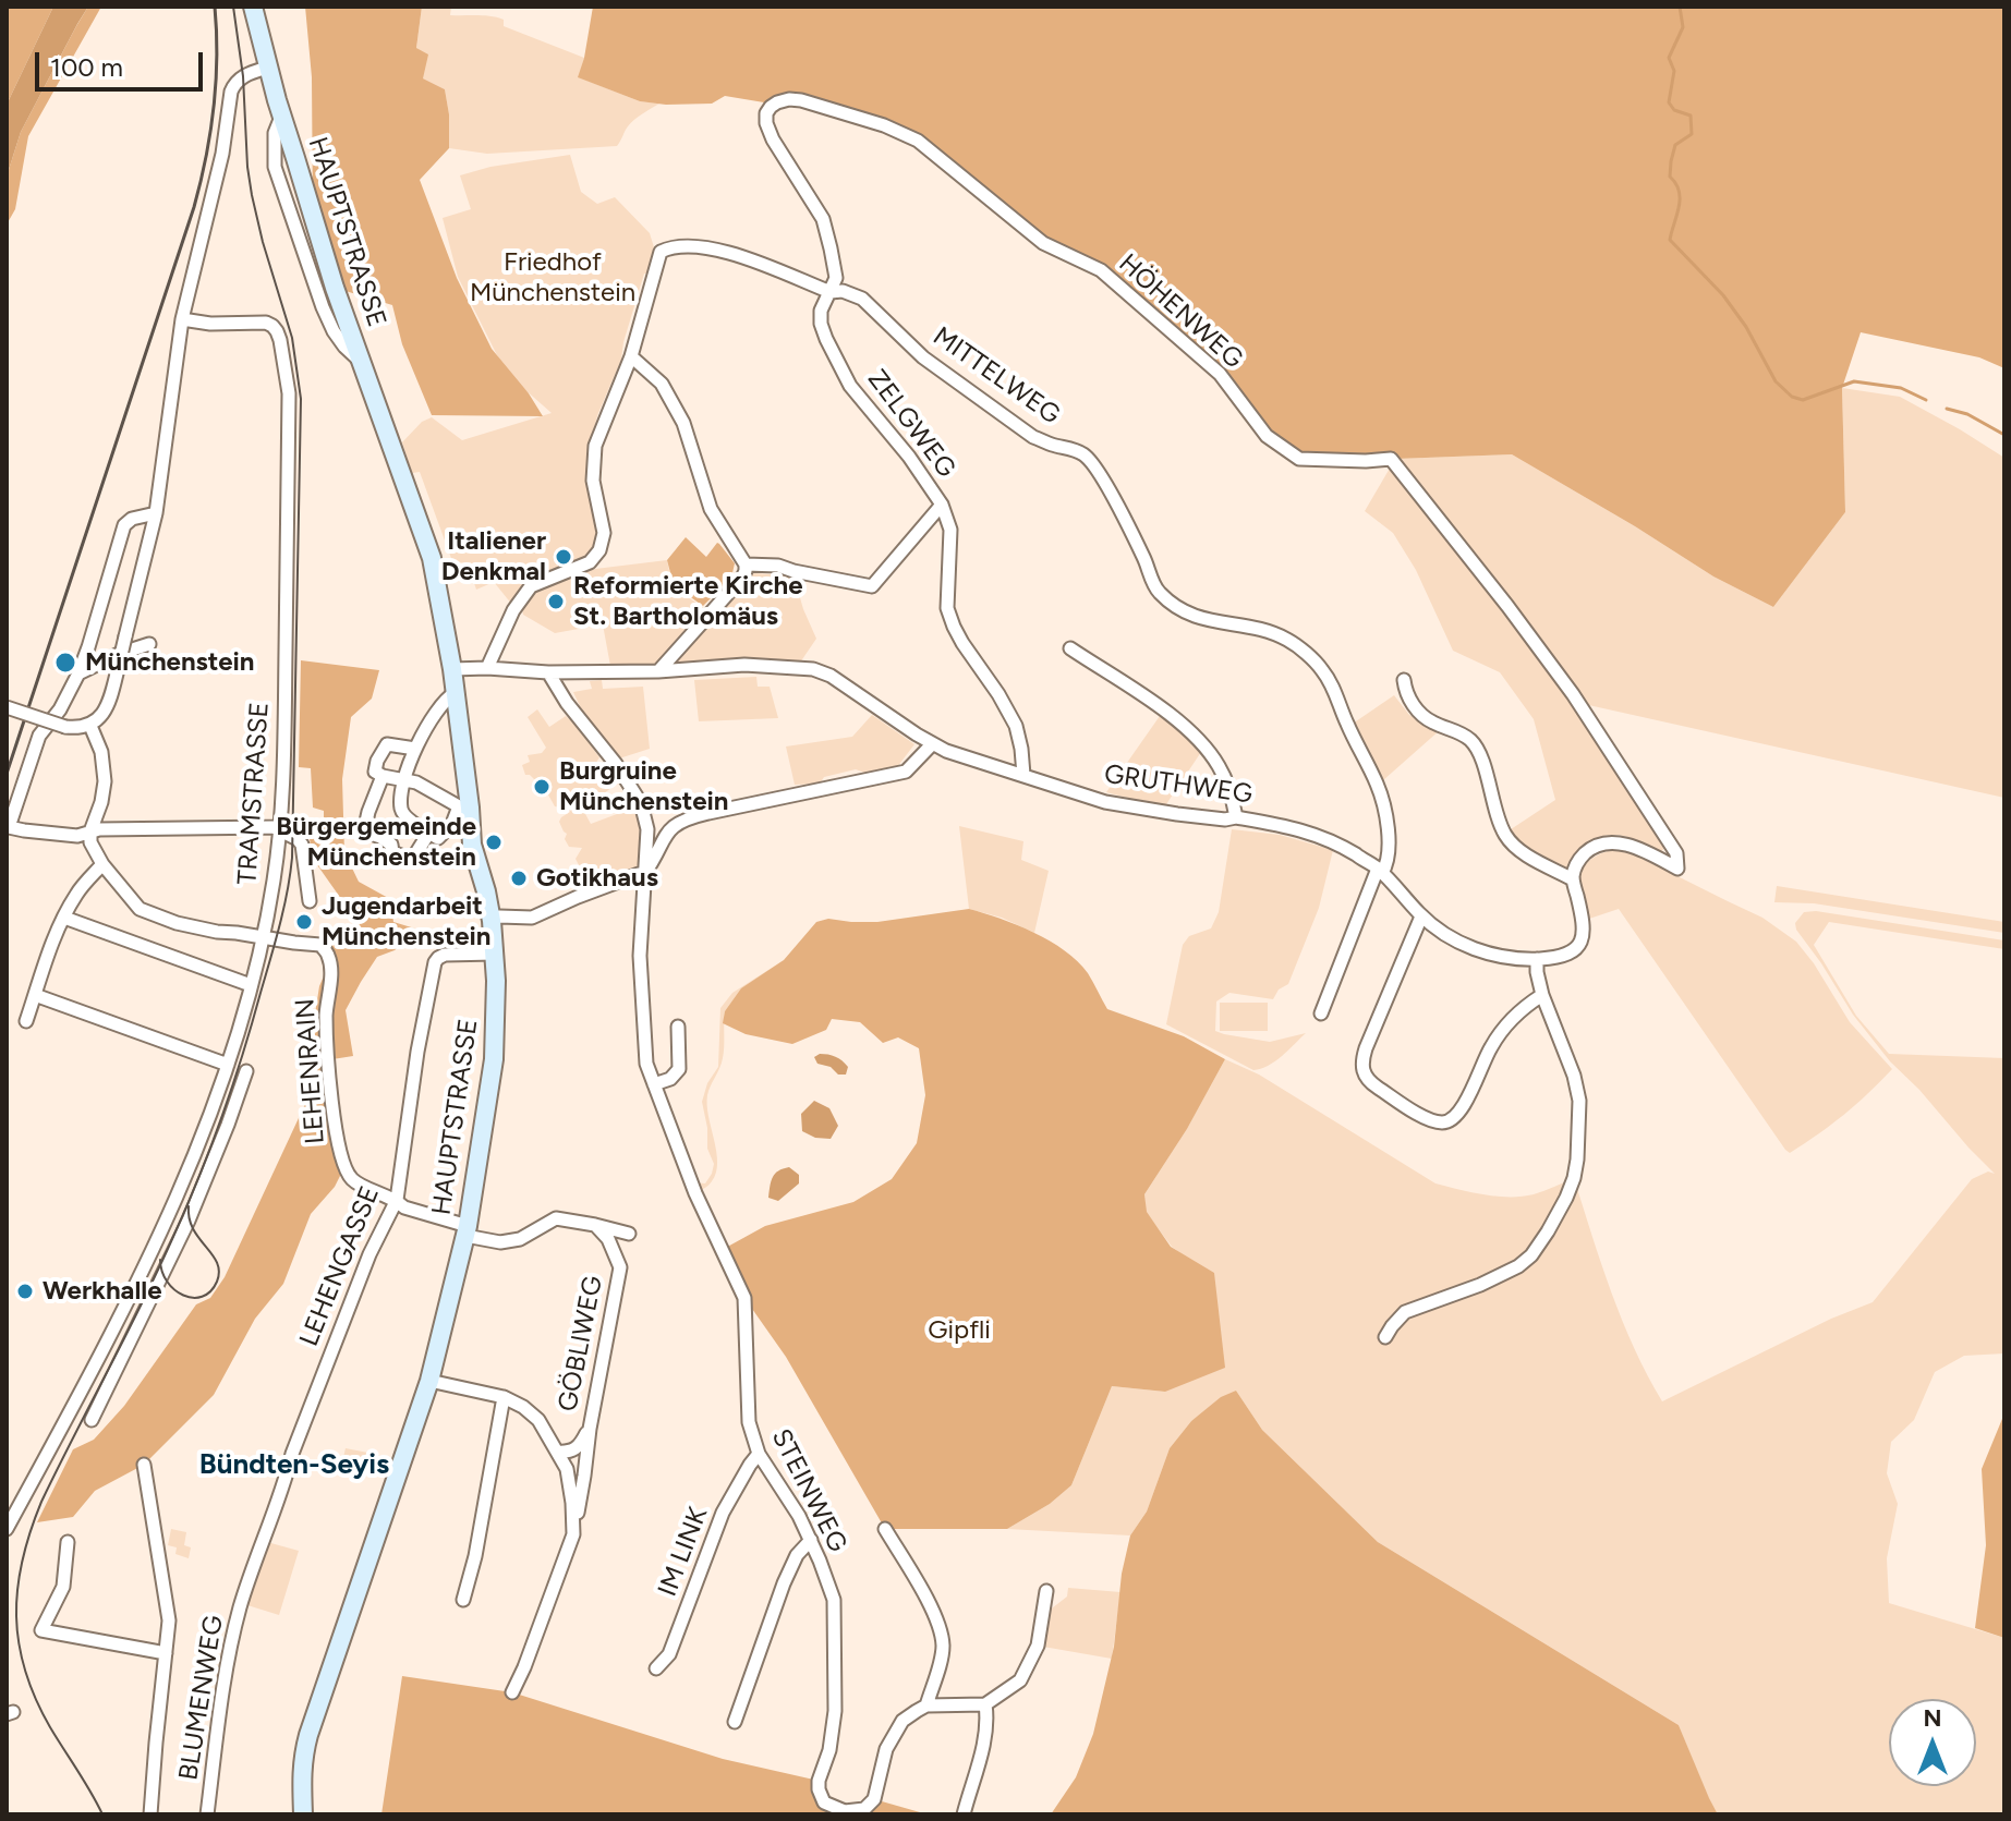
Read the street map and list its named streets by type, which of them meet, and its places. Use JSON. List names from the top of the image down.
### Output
{
  "streets": {
    "main road": ["HAUPTSTRASSE"],
    "street": [
      "HÖHENWEG",
      "MITTELWEG",
      "ZELGWEG",
      "GRUTHWEG",
      "TRAMSTRASSE",
      "LEHENRAIN",
      "LEHENGASSE",
      "GÖBLIWEG",
      "STEINWEG",
      "IM LINK",
      "BLUMENWEG"
    ]
  },
  "crossings": [
    ["HAUPTSTRASSE", "GRUTHWEG"],
    ["HAUPTSTRASSE", "LEHENRAIN"],
    ["HAUPTSTRASSE", "LEHENGASSE"],
    ["HÖHENWEG", "ZELGWEG"],
    ["HÖHENWEG", "GRUTHWEG"],
    ["MITTELWEG", "ZELGWEG"],
    ["MITTELWEG", "GRUTHWEG"],
    ["ZELGWEG", "GRUTHWEG"],
    ["GRUTHWEG", "STEINWEG"],
    ["TRAMSTRASSE", "LEHENRAIN"],
    ["LEHENRAIN", "LEHENGASSE"],
    ["LEHENRAIN", "GÖBLIWEG"],
    ["LEHENGASSE", "BLUMENWEG"],
    ["STEINWEG", "IM LINK"]
  ],
  "districts": ["Bündten-Seyis"],
  "parks": ["Friedhof Münchenstein", "Gipfli"],
  "places": [
    "Italiener Denkmal",
    "Reformierte Kirche St. Bartholomäus",
    "Münchenstein",
    "Burgruine Münchenstein",
    "Bürgergemeinde Münchenstein",
    "Gotikhaus",
    "Jugendarbeit Münchenstein",
    "Werkhalle"
  ],
  "scale_bar": "100 m",
  "north": "top"
}
